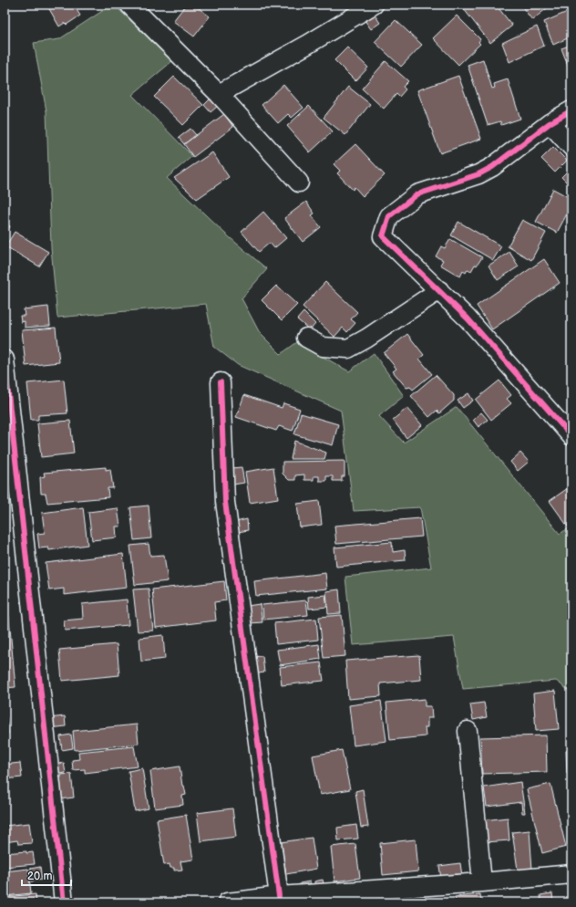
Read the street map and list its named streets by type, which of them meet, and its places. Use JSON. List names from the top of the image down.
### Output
{
  "scale_bar": "20 m"
}
